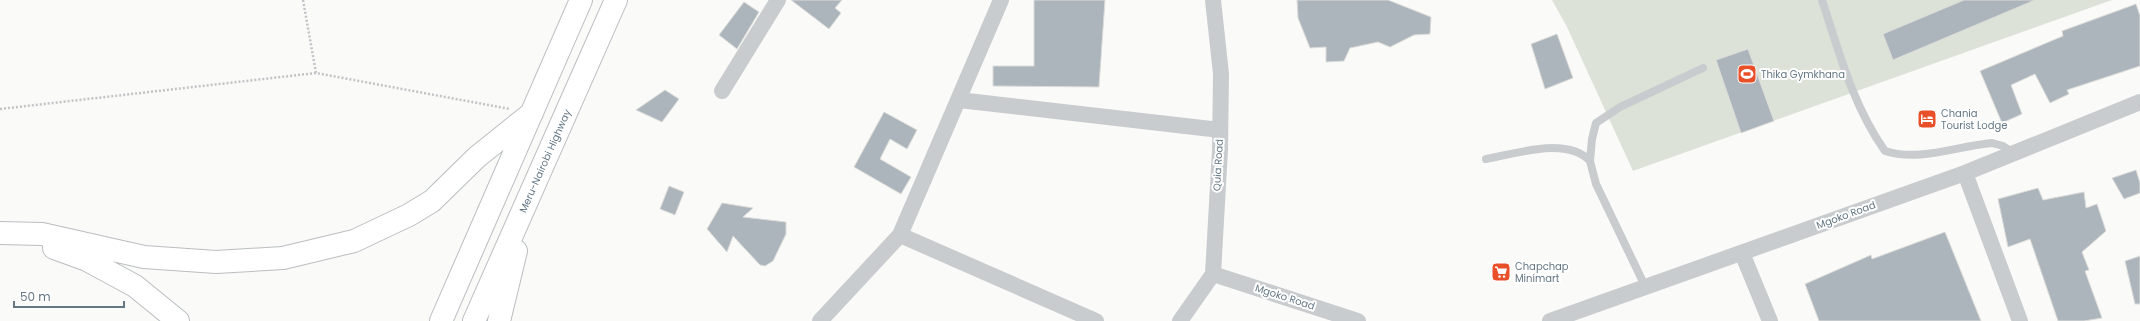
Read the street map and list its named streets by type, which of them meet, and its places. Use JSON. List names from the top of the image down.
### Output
{
  "streets": {
    "highway": ["Meru-Nairobi Highway"],
    "street": ["Quia Road", "Mgoko Road"]
  },
  "crossings": [
    ["Quia Road", "Mgoko Road"]
  ],
  "places": {
    "sports": ["Thika Gymkhana"],
    "hotel": ["Chania Tourist Lodge"],
    "supermarket": ["Chapchap Minimart"]
  },
  "scale_bar": "50 m"
}
